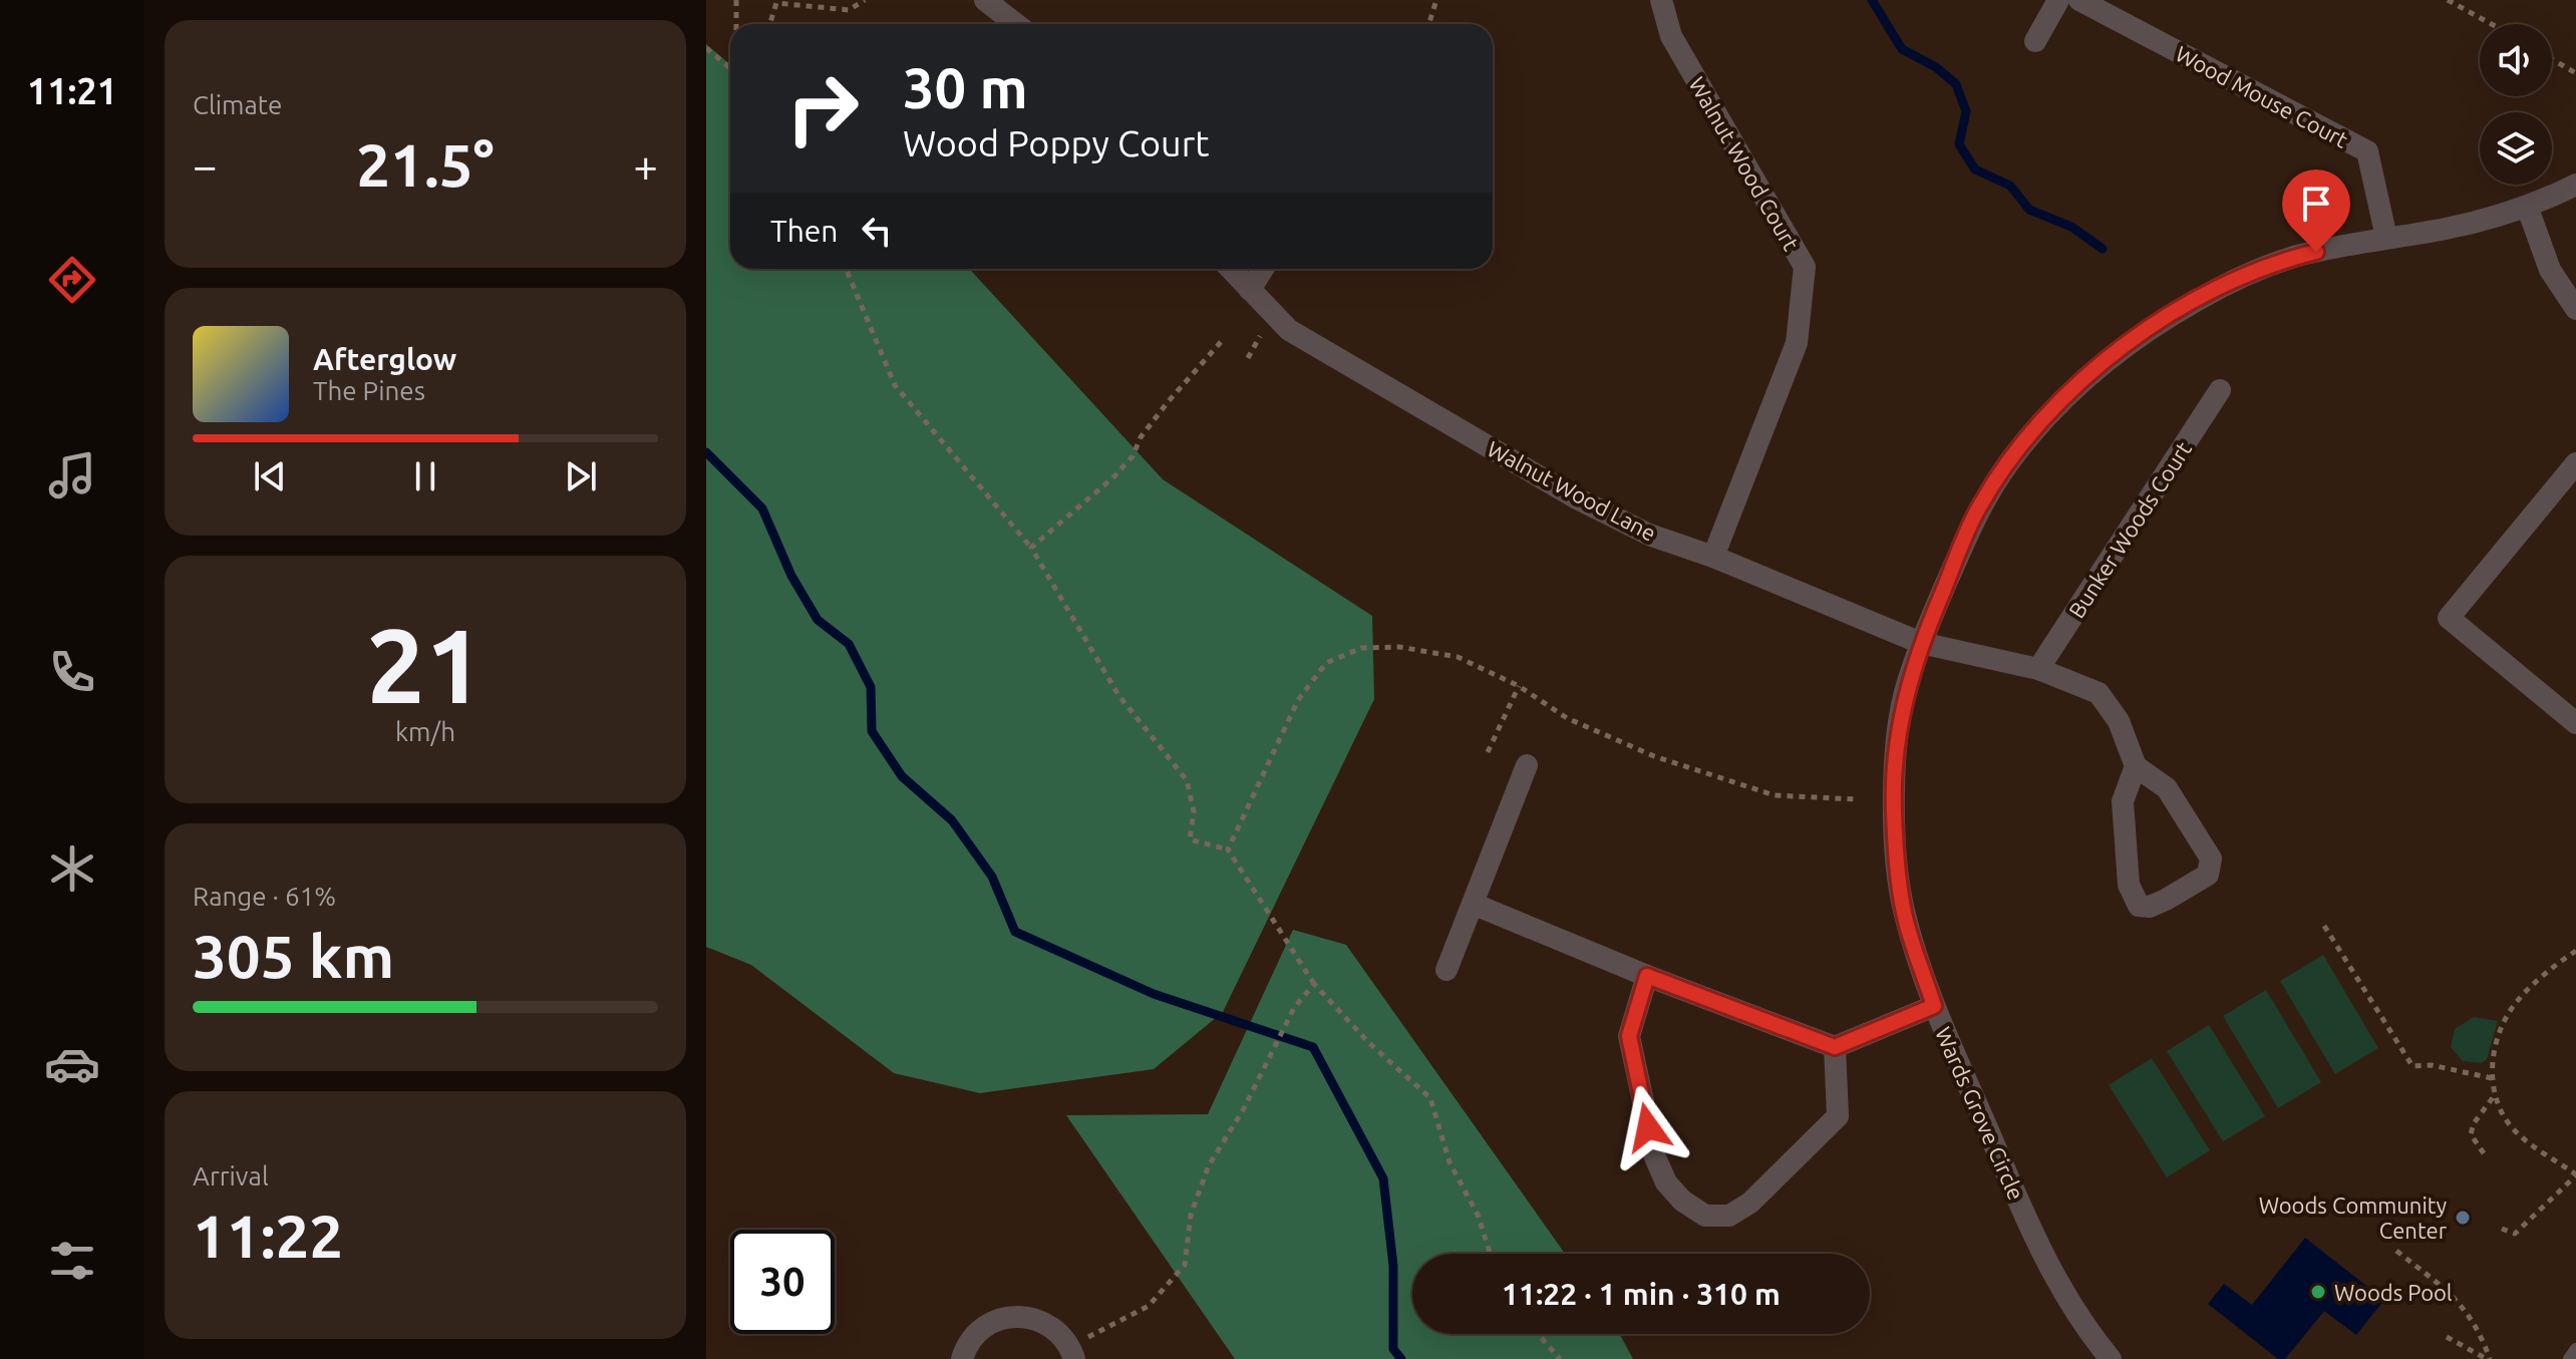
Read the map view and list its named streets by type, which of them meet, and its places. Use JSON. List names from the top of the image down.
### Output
{
  "streets": {
    "street": [
      "Wood Mouse Court",
      "Walnut Wood Court",
      "Walnut Wood Lane",
      "Bunker Woods Court",
      "Wards Grove Circle"
    ]
  },
  "crossings": [
    ["Wood Mouse Court", "Wards Grove Circle"],
    ["Walnut Wood Court", "Walnut Wood Lane"],
    ["Walnut Wood Lane", "Bunker Woods Court"],
    ["Walnut Wood Lane", "Wards Grove Circle"]
  ],
  "places": ["Woods Community Center", "Woods Pool"],
  "page": {
    "tabs": "11:21",
    "tile": [
      "Climate",
      ["21", "km/h"],
      ["Range · 61%", "305 km"],
      ["Arrival", "11:22"]
    ],
    "turn": ["30 m", "Wood Poppy Court"],
    "heat": ["−", "21.5°", "+"],
    "then": "Then",
    "song": ["Afterglow", "The Pines"],
    "limit": "30",
    "trip": "11:22 · 1 min · 310 m"
  }
}
